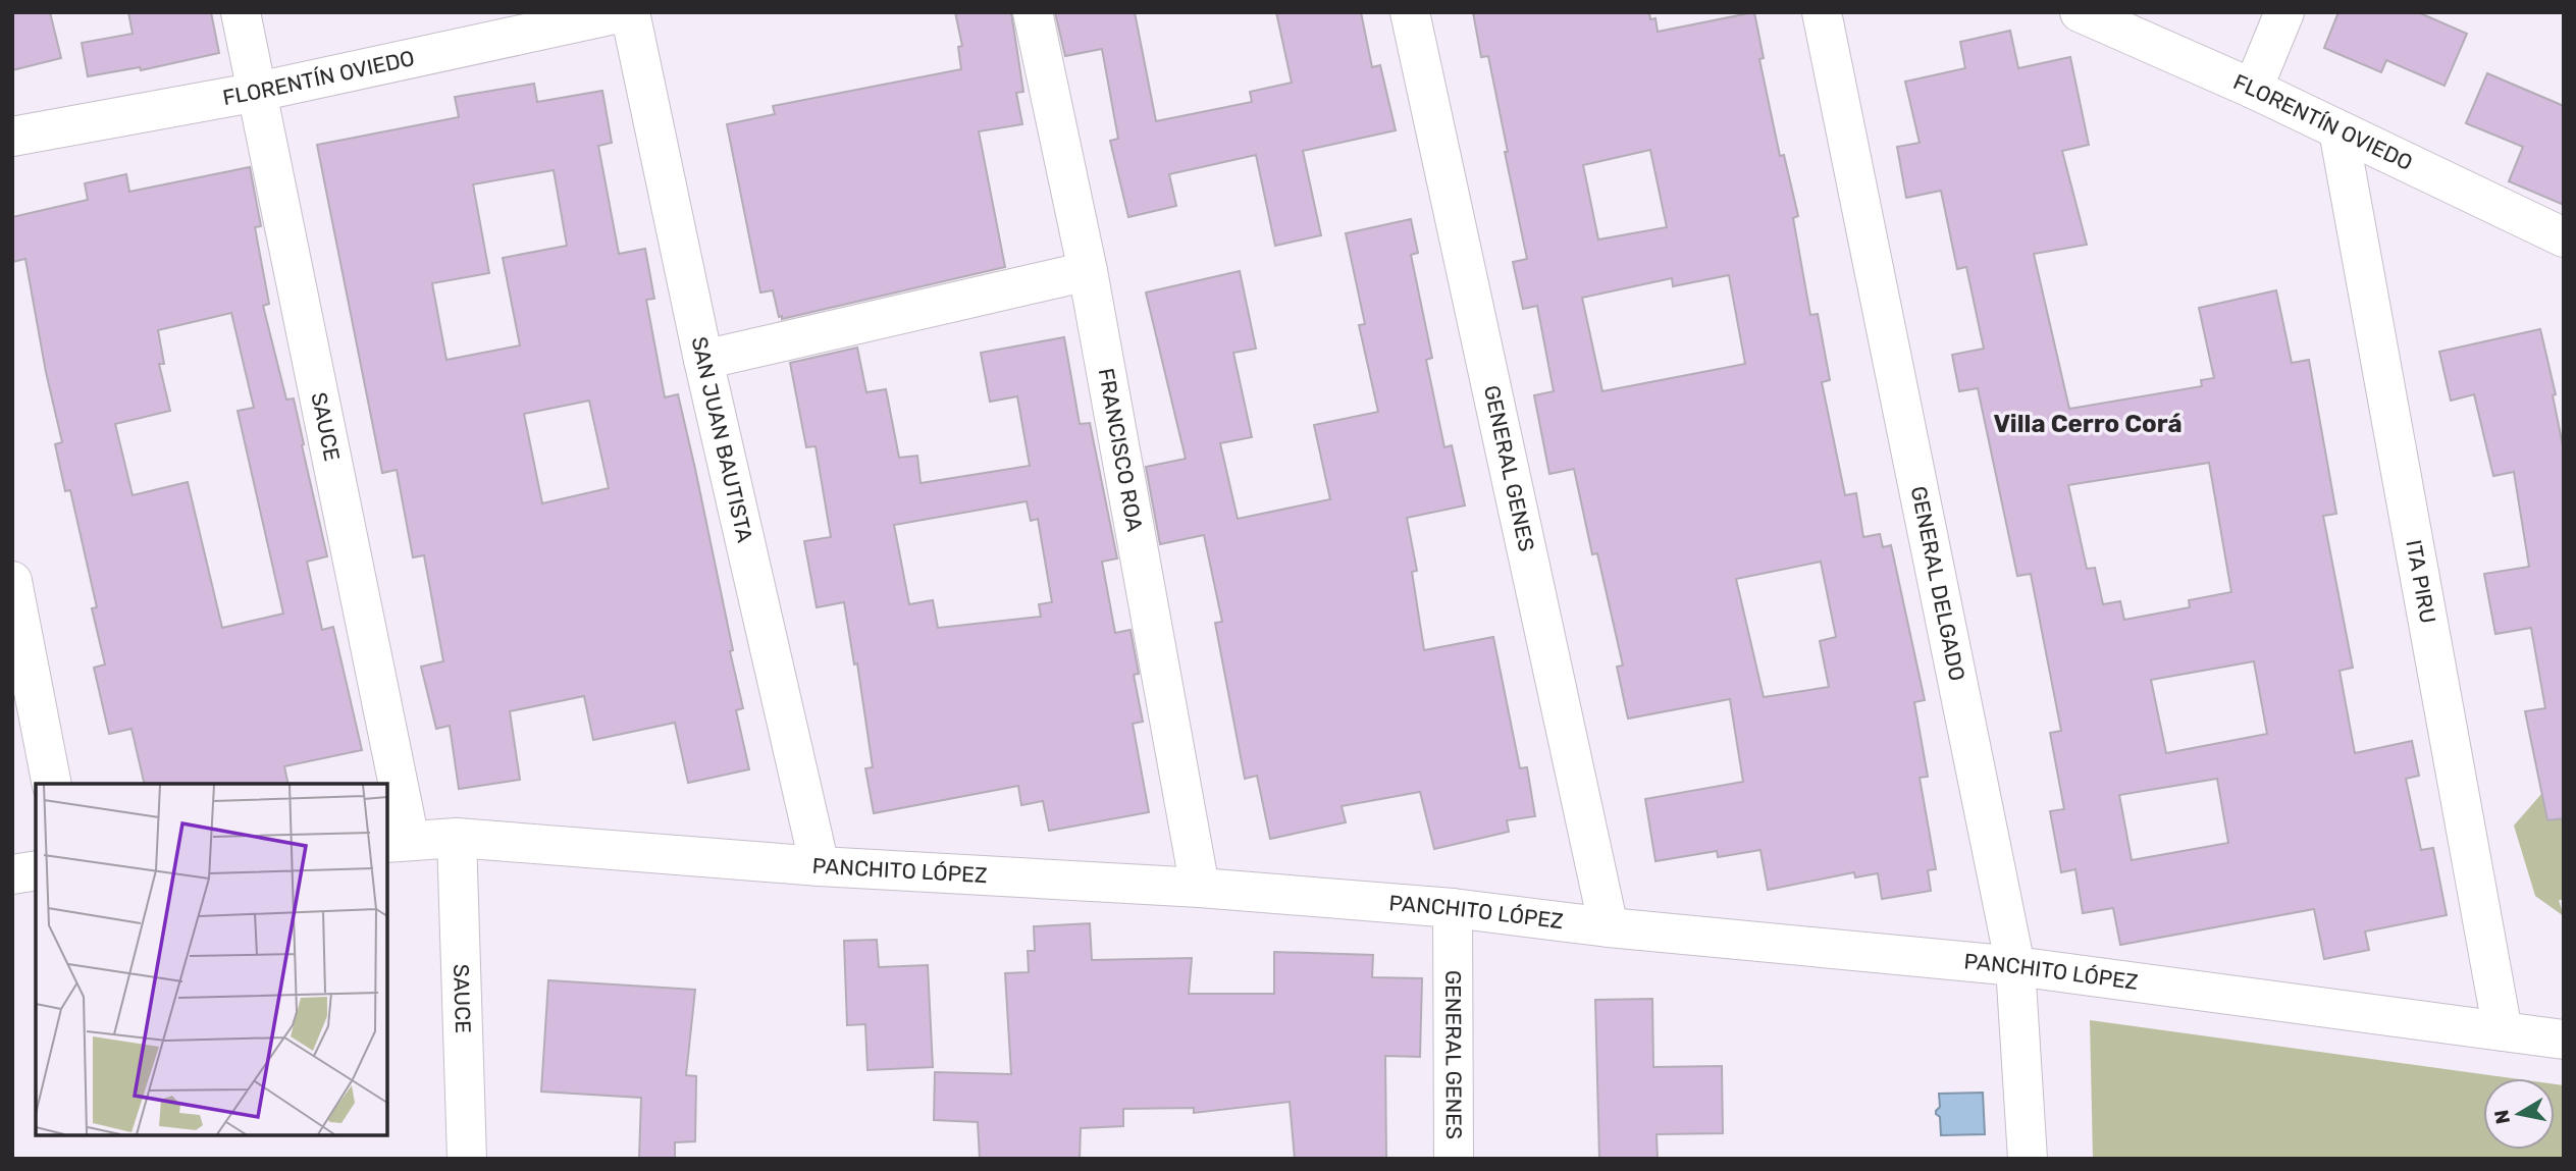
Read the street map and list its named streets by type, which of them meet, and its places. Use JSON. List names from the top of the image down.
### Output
{
  "streets": {
    "street": [
      "FLORENTÍN OVIEDO",
      "SAUCE",
      "SAN JUAN BAUTISTA",
      "FRANCISCO ROA",
      "GENERAL GENES",
      "ITA PIRU",
      "GENERAL DELGADO",
      "PANCHITO LÓPEZ"
    ]
  },
  "crossings": [
    ["FLORENTÍN OVIEDO", "SAUCE"],
    ["FLORENTÍN OVIEDO", "ITA PIRU"],
    ["SAUCE", "PANCHITO LÓPEZ"],
    ["SAN JUAN BAUTISTA", "PANCHITO LÓPEZ"],
    ["FRANCISCO ROA", "PANCHITO LÓPEZ"],
    ["GENERAL GENES", "PANCHITO LÓPEZ"],
    ["ITA PIRU", "PANCHITO LÓPEZ"],
    ["GENERAL DELGADO", "PANCHITO LÓPEZ"]
  ],
  "districts": ["Villa Cerro Corá"],
  "north": "left"
}
